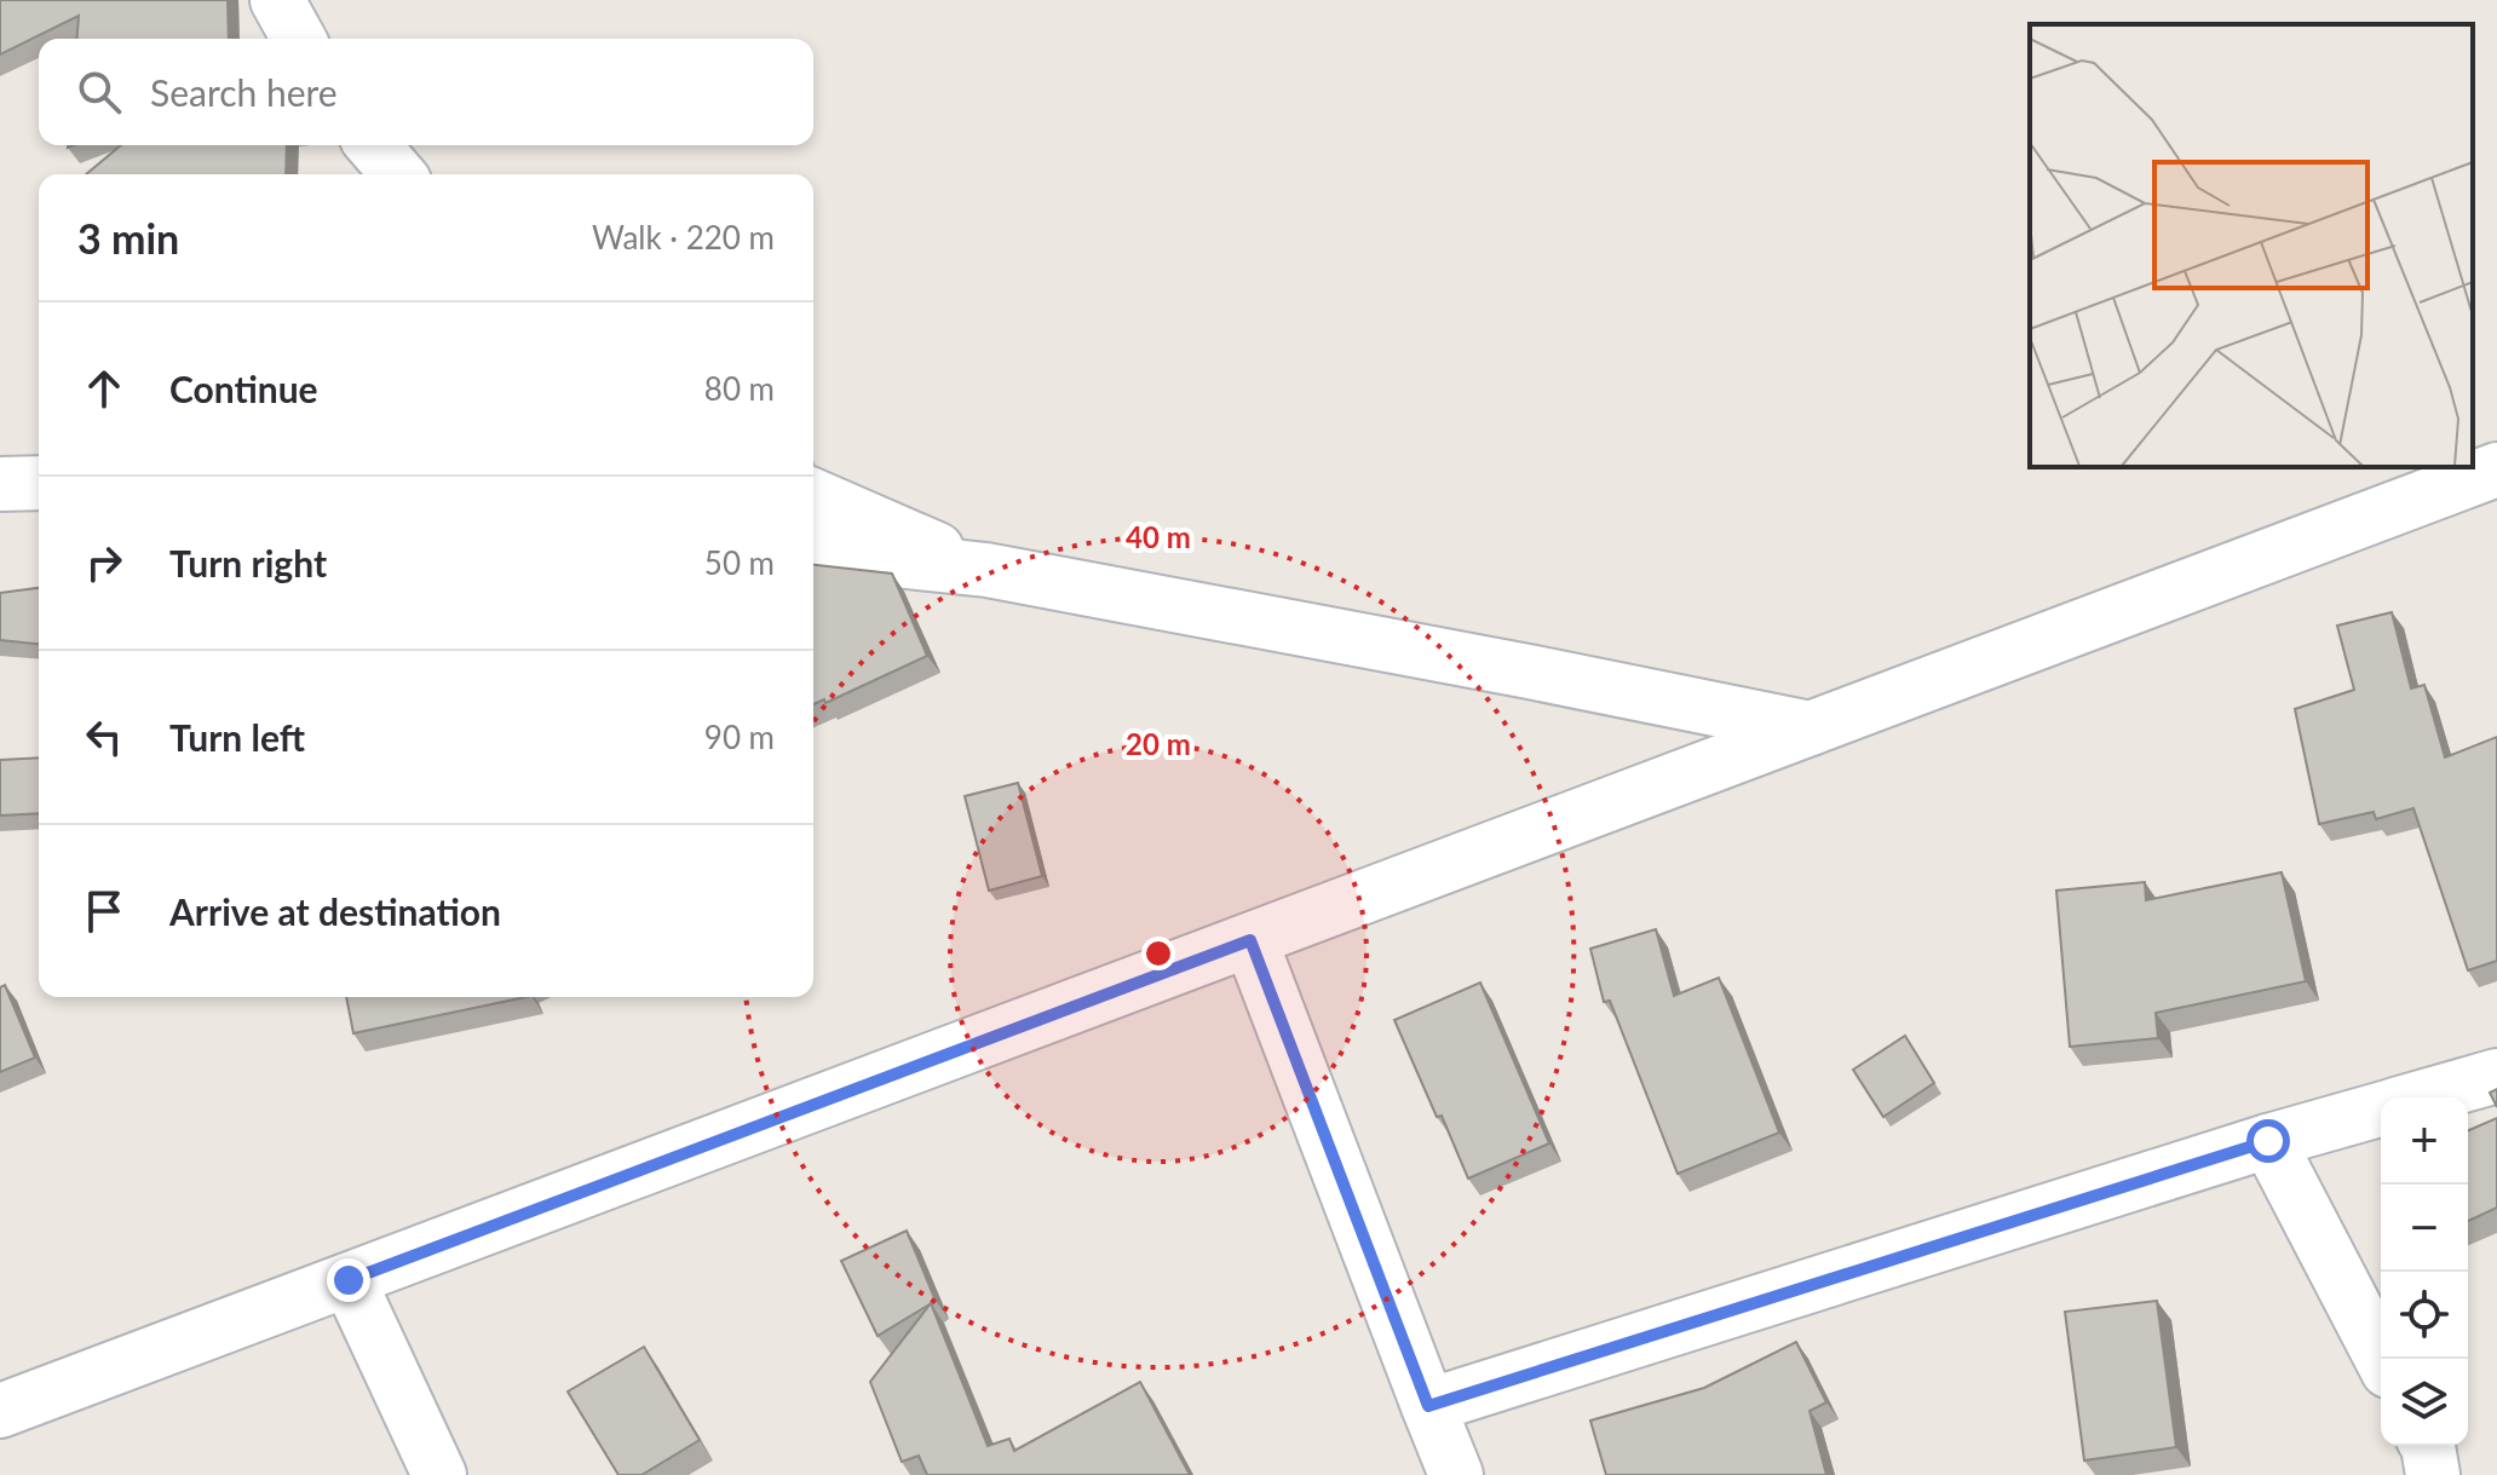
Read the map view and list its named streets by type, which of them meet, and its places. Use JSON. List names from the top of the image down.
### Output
{
  "page": {
    "search": "Search here",
    "heading": ["3 min", "Walk · 220 m"],
    "list": [
      ["Continue", "80 m"],
      ["Turn right", "50 m"],
      ["Turn left", "90 m"],
      "Arrive at destination"
    ],
    "map_buttons": ["+", "−"]
  },
  "rings": ["40 m", "20 m"]
}
